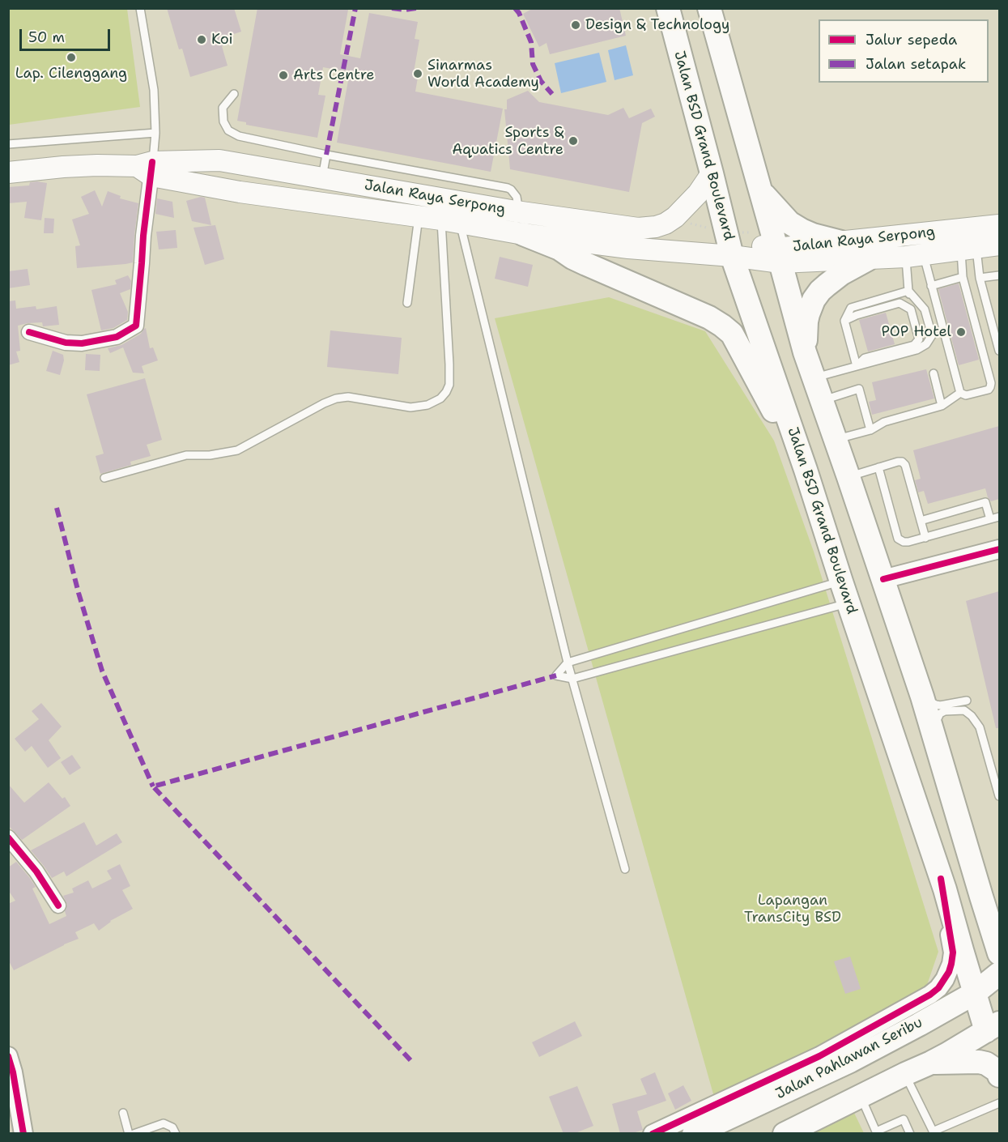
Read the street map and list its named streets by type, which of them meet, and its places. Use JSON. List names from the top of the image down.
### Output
{
  "streets": {
    "main road": ["Jalan BSD Grand Boulevard", "Jalan Raya Serpong", "Jalan Pahlawan Seribu"]
  },
  "crossings": [
    ["Jalan BSD Grand Boulevard", "Jalan Raya Serpong"],
    ["Jalan BSD Grand Boulevard", "Jalan Pahlawan Seribu"]
  ],
  "parks": ["Lapangan TransCity BSD"],
  "places": [
    "Design & Technology",
    "Koi",
    "Lap. Cilenggang",
    "Sinarmas World Academy",
    "Arts Centre",
    "Sports & Aquatics Centre",
    "POP Hotel"
  ],
  "legend": ["Jalur sepeda", "Jalan setapak"],
  "scale_bar": "50 m"
}
